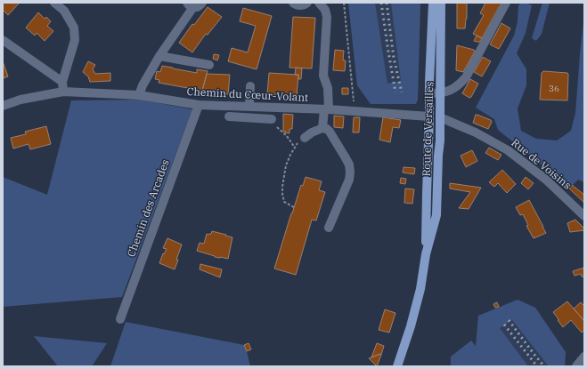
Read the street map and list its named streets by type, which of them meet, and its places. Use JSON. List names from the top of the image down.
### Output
{
  "streets": {
    "main road": ["Route de Versailles"],
    "street": ["Chemin du Cœur-Volant", "Rue de Voisins", "Chemin des Arcades"]
  },
  "crossings": [
    ["Chemin du Cœur-Volant", "Route de Versailles"],
    ["Chemin du Cœur-Volant", "Chemin des Arcades"],
    ["Route de Versailles", "Rue de Voisins"]
  ],
  "house_numbers": ["36"]
}
